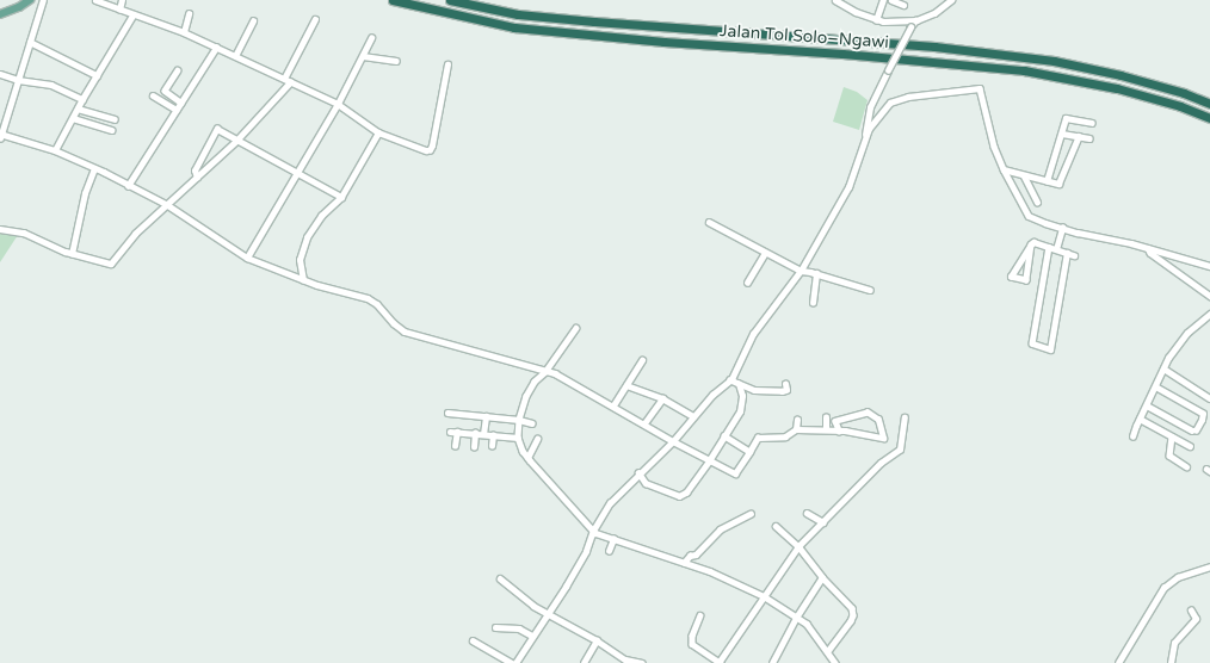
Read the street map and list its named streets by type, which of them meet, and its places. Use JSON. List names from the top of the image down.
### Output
{
  "streets": {
    "highway": ["Jalan Tol Solo–Ngawi"]
  }
}
